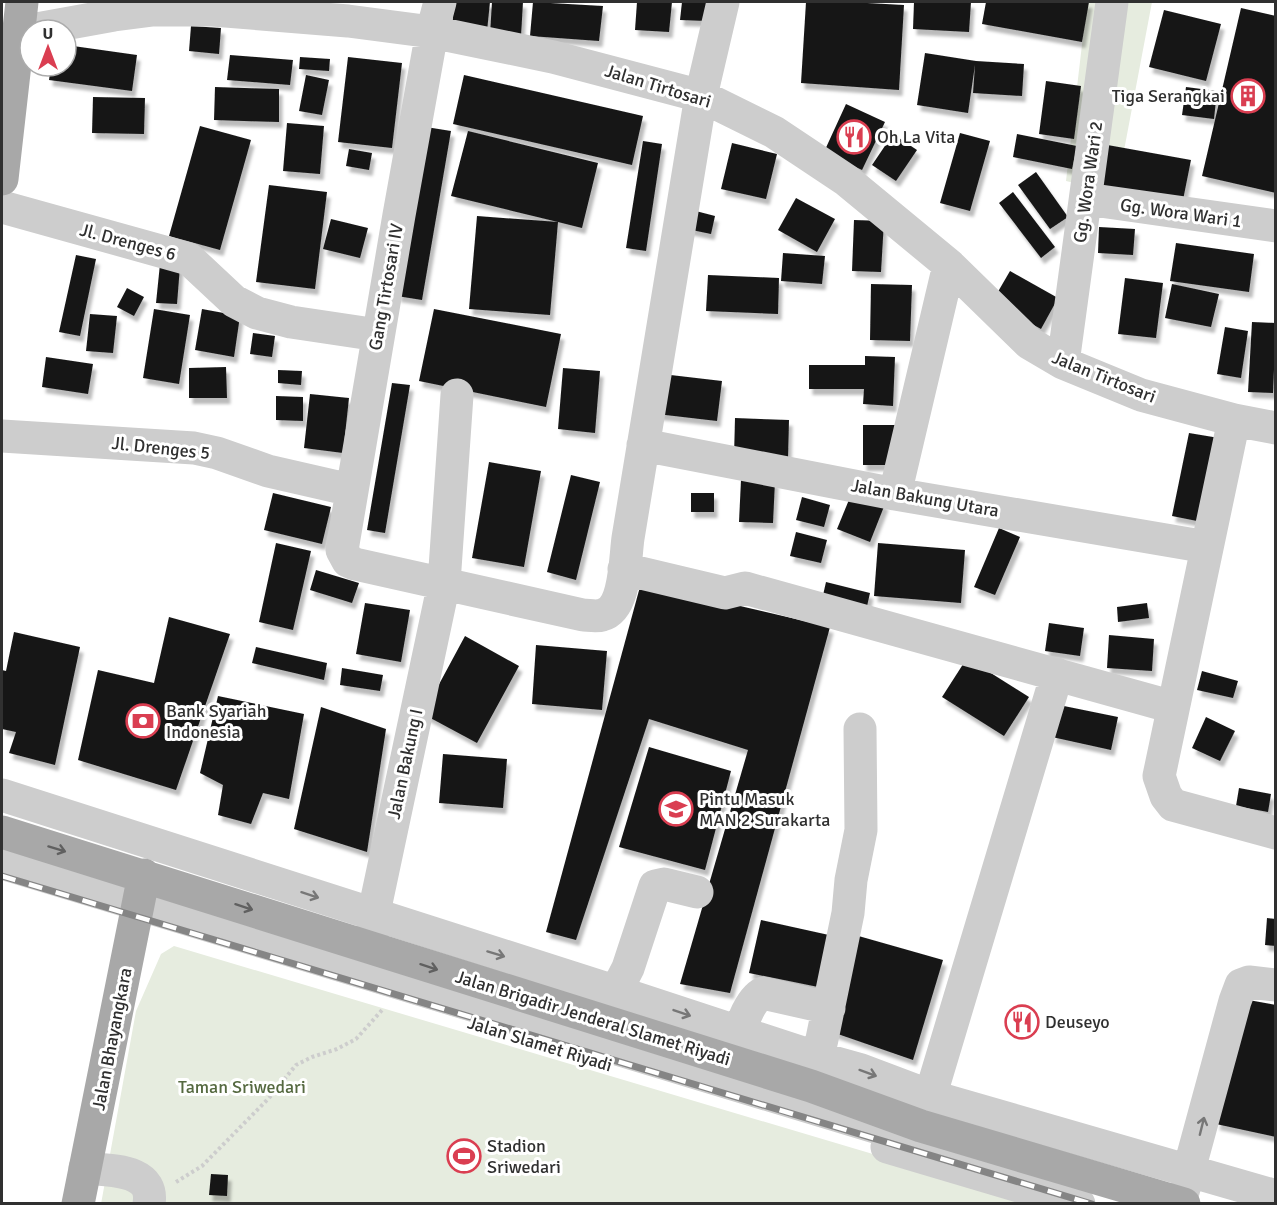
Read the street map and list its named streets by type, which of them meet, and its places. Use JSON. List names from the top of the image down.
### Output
{
  "streets": {
    "main road": ["Jalan Brigadir Jenderal Slamet Riyadi", "Jalan Bhayangkara"],
    "street": [
      "Jalan Tirtosari",
      "Gg. Wora Wari 2",
      "Gg. Wora Wari 1",
      "Jl. Drenges 6",
      "Gang Tirtosari IV",
      "Jl. Drenges 5",
      "Jalan Bakung Utara",
      "Jalan Bakung I",
      "Jalan Slamet Riyadi"
    ]
  },
  "crossings": [
    ["Jalan Tirtosari", "Gg. Wora Wari 2"],
    ["Jalan Tirtosari", "Gang Tirtosari IV"],
    ["Gg. Wora Wari 2", "Gg. Wora Wari 1"],
    ["Jl. Drenges 6", "Gang Tirtosari IV"],
    ["Gang Tirtosari IV", "Jl. Drenges 5"],
    ["Gang Tirtosari IV", "Jalan Bakung I"],
    ["Jalan Bakung I", "Jalan Brigadir Jenderal Slamet Riyadi"],
    ["Jalan Brigadir Jenderal Slamet Riyadi", "Jalan Bhayangkara"],
    ["Jalan Brigadir Jenderal Slamet Riyadi", "Jalan Slamet Riyadi"],
    ["Jalan Bhayangkara", "Jalan Slamet Riyadi"]
  ],
  "one_way": ["Jalan Brigadir Jenderal Slamet Riyadi"],
  "parks": ["Taman Sriwedari"],
  "places": {
    "building": ["Tiga Serangkai"],
    "restaurant": ["Oh La Vita", "Deuseyo"],
    "bank": ["Bank Syariah Indonesia"],
    "school or university": ["Pintu Masuk MAN 2 Surakarta"],
    "sports": ["Stadion Sriwedari"]
  },
  "north": "top"
}
